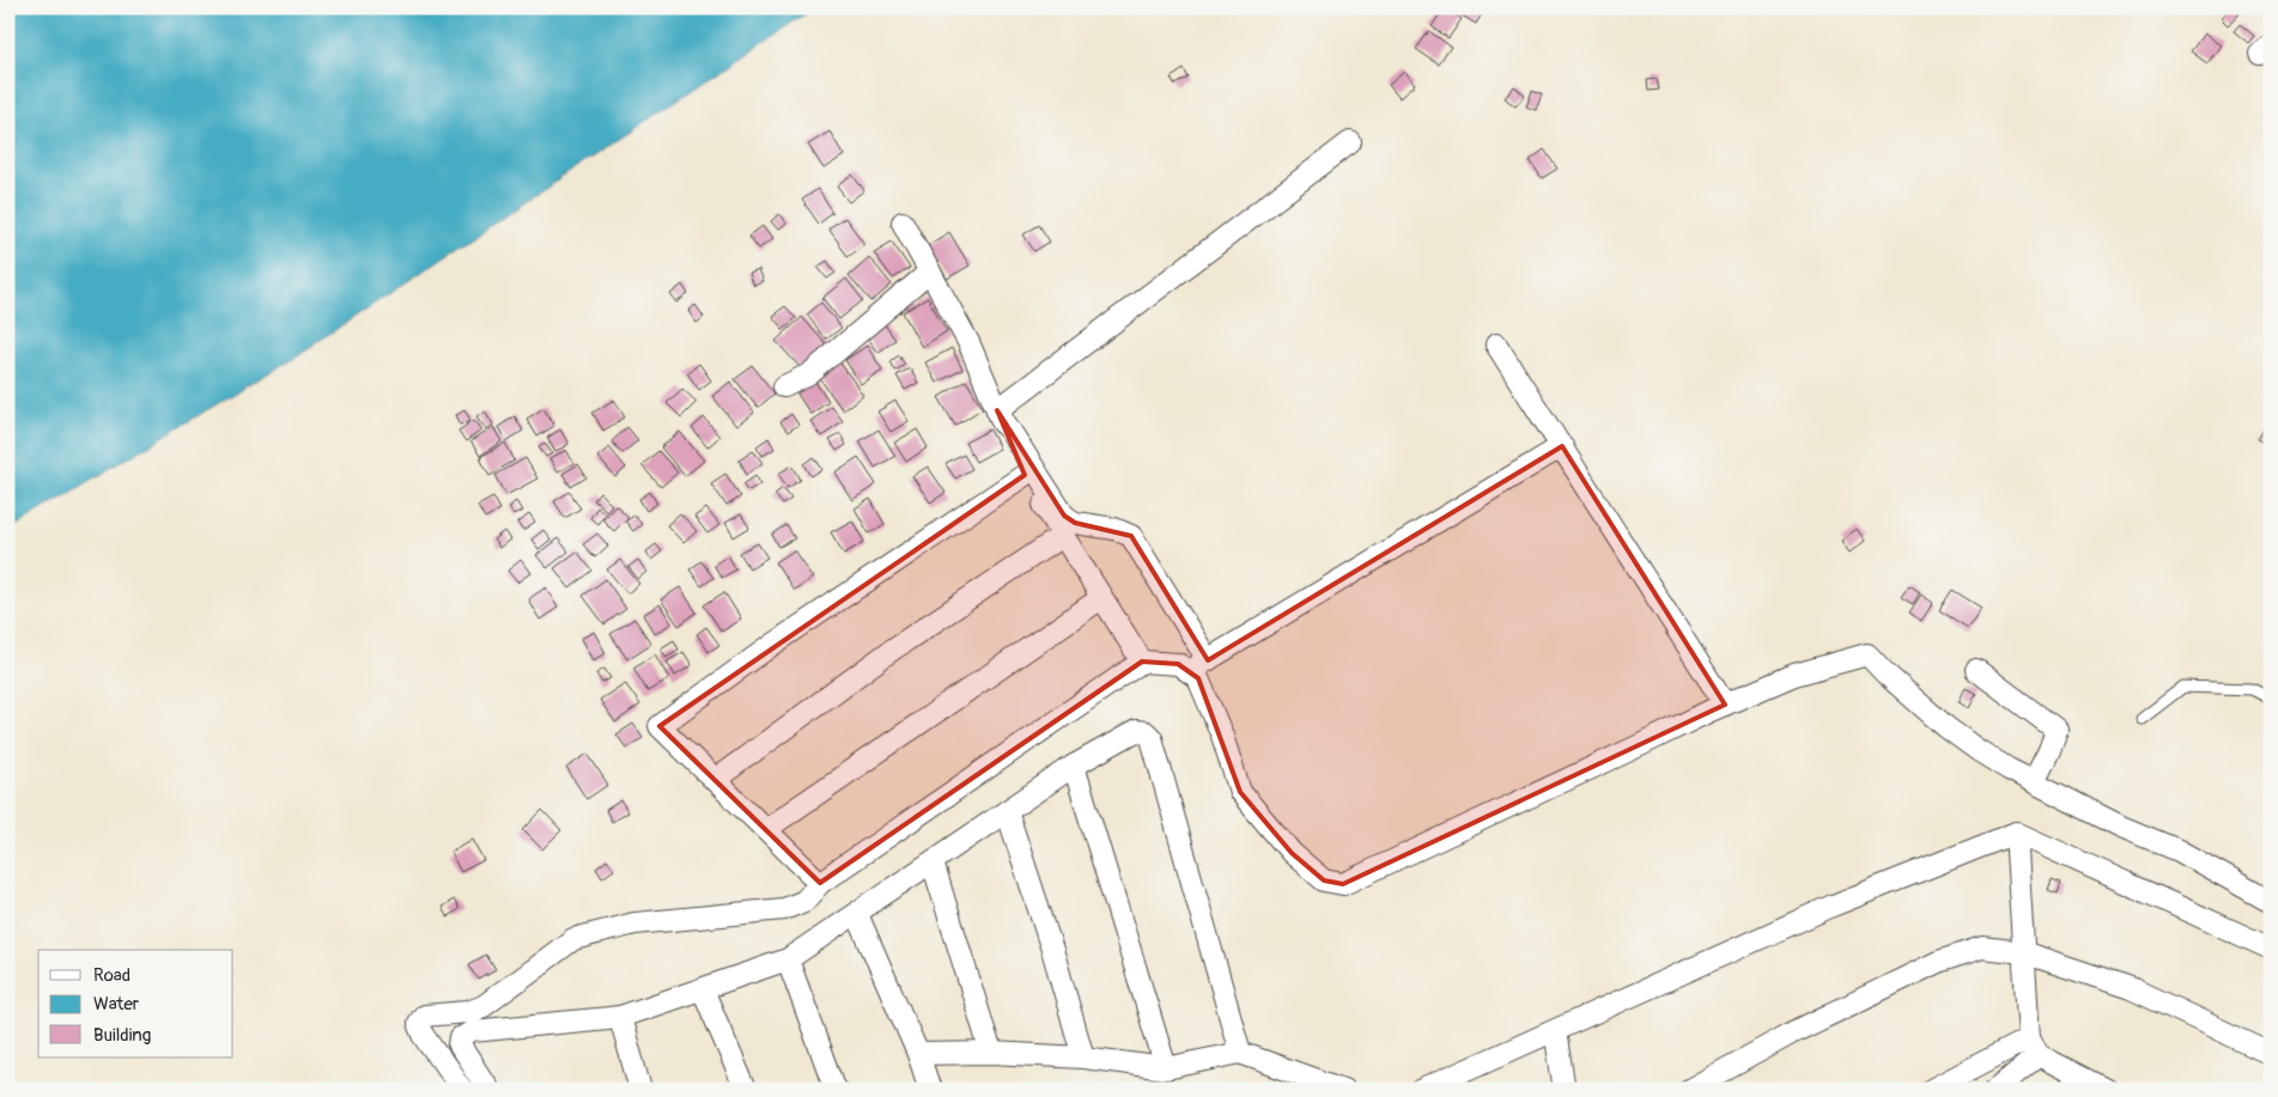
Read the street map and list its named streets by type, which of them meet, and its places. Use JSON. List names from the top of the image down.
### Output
{
  "legend": ["Road", "Water", "Building"]
}
